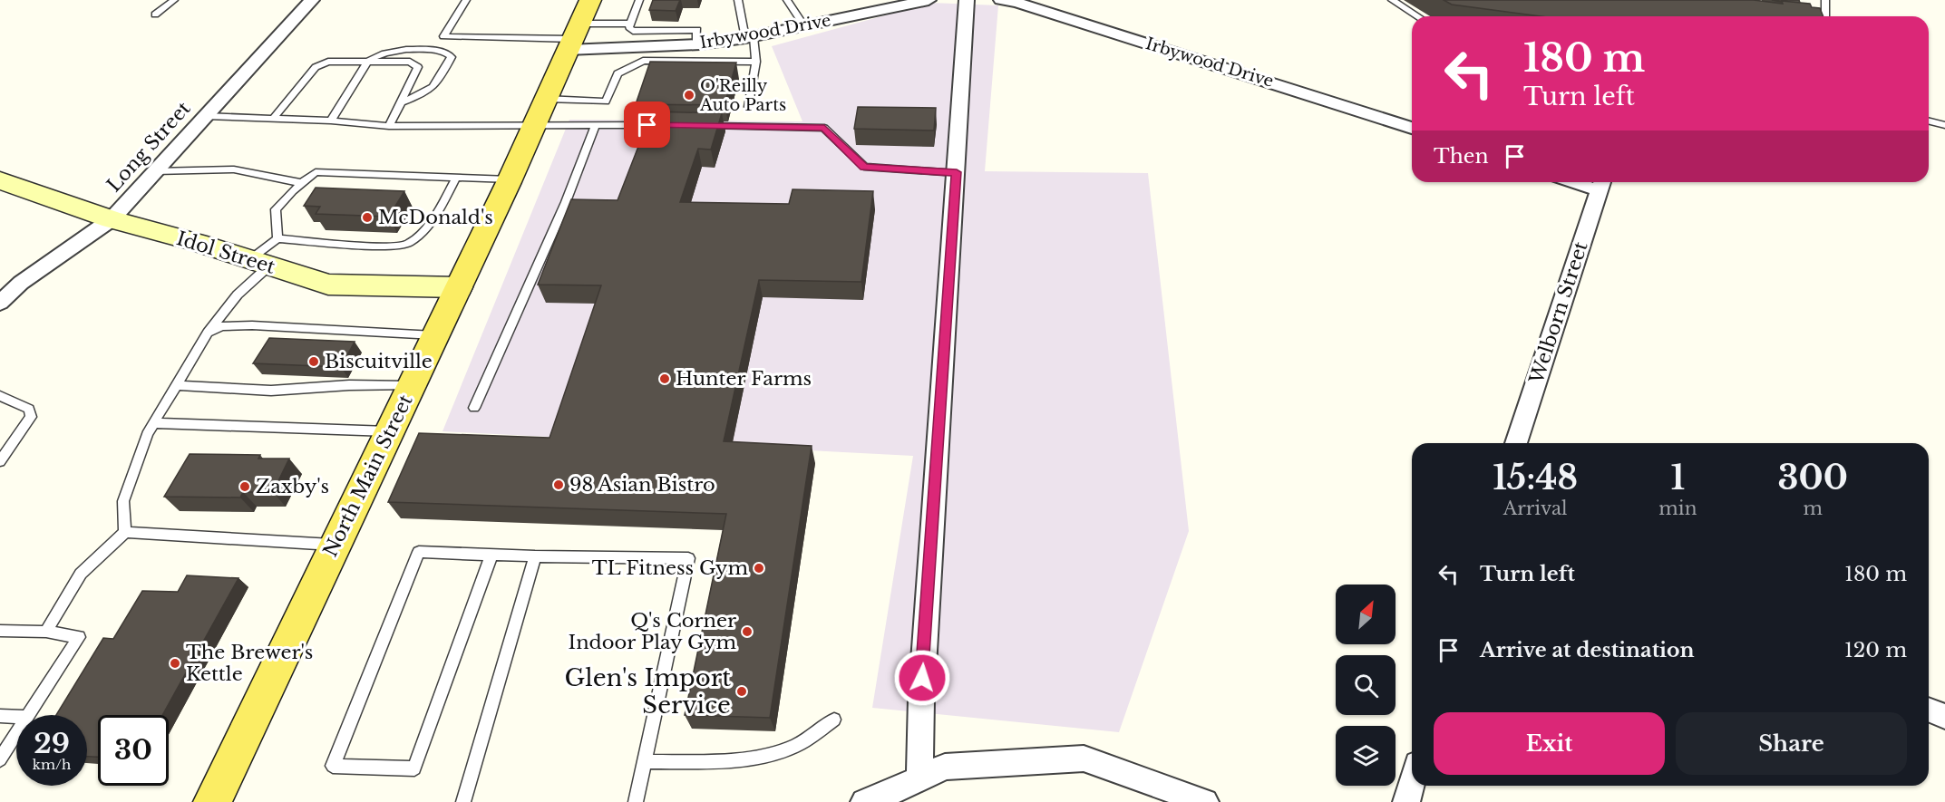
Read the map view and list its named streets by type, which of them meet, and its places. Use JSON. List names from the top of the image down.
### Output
{
  "streets": {
    "main road": ["North Main Street"],
    "street": [
      "Irbywood Drive",
      "Long Street",
      "Idol Street",
      "Welborn Street"
    ]
  },
  "crossings": [
    ["Irbywood Drive", "North Main Street"],
    ["Long Street", "Idol Street"],
    ["Idol Street", "North Main Street"]
  ],
  "places": [
    "O'Reilly Auto Parts",
    "McDonald's",
    "Biscuitville",
    "Hunter Farms",
    "98 Asian Bistro",
    "Zaxby's",
    "TL Fitness Gym",
    "Q's Corner Indoor Play Gym",
    "The Brewer's Kettle",
    "Glen's Import Service"
  ],
  "north": "top right",
  "page": {
    "turn": ["180 m", "Turn left"],
    "then": "Then",
    "eta": [
      "15:48",
      "Arrival",
      "1",
      "min",
      "300",
      "m"
    ],
    "list": [
      {
        "name": "Turn left",
        "value": "180 m"
      },
      {
        "name": "Arrive at destination",
        "value": "120 m"
      }
    ],
    "buttons": ["Exit", "Share"],
    "speed": "29 km/h",
    "limit": "30"
  }
}
